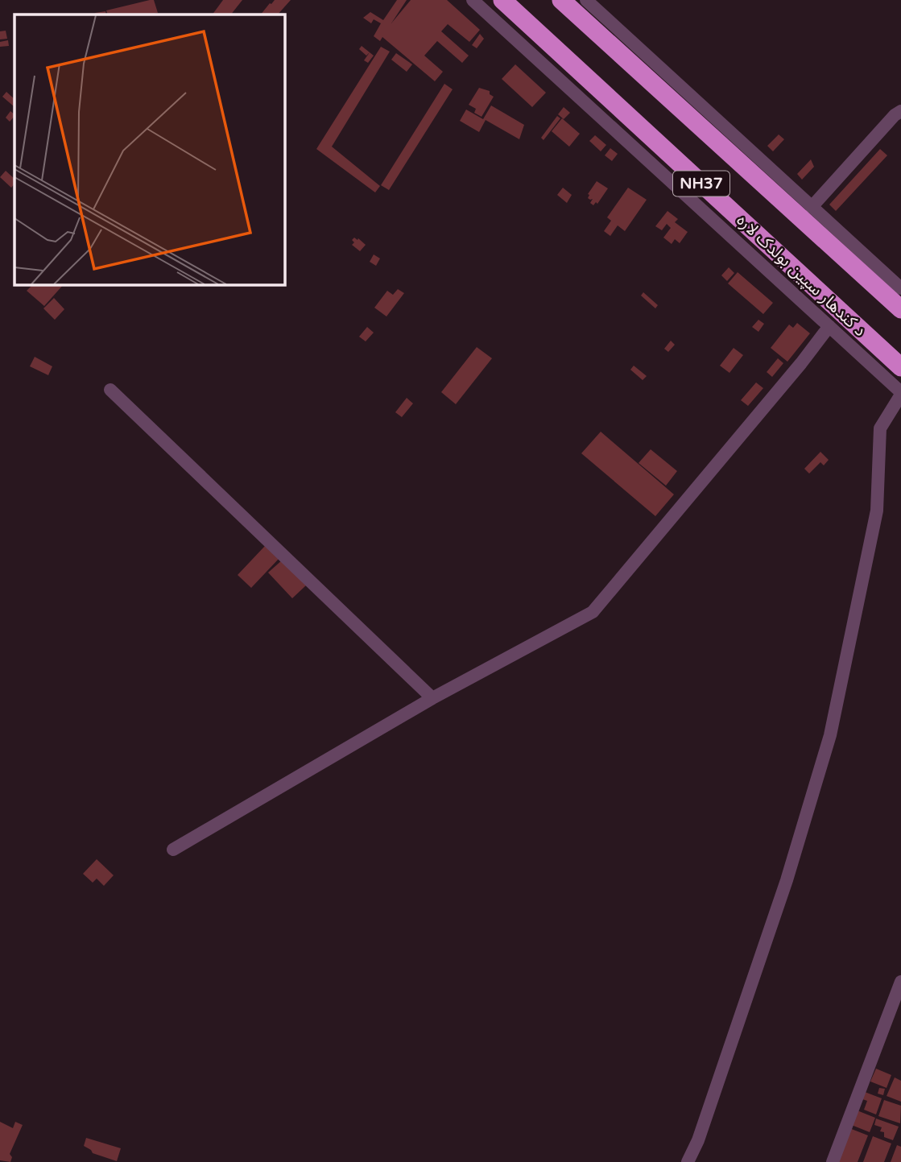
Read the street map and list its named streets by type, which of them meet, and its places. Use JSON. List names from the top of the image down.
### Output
{
  "streets": {
    "highway": ["NH37", "د کندهار سپین بولدک لاره"]
  }
}
